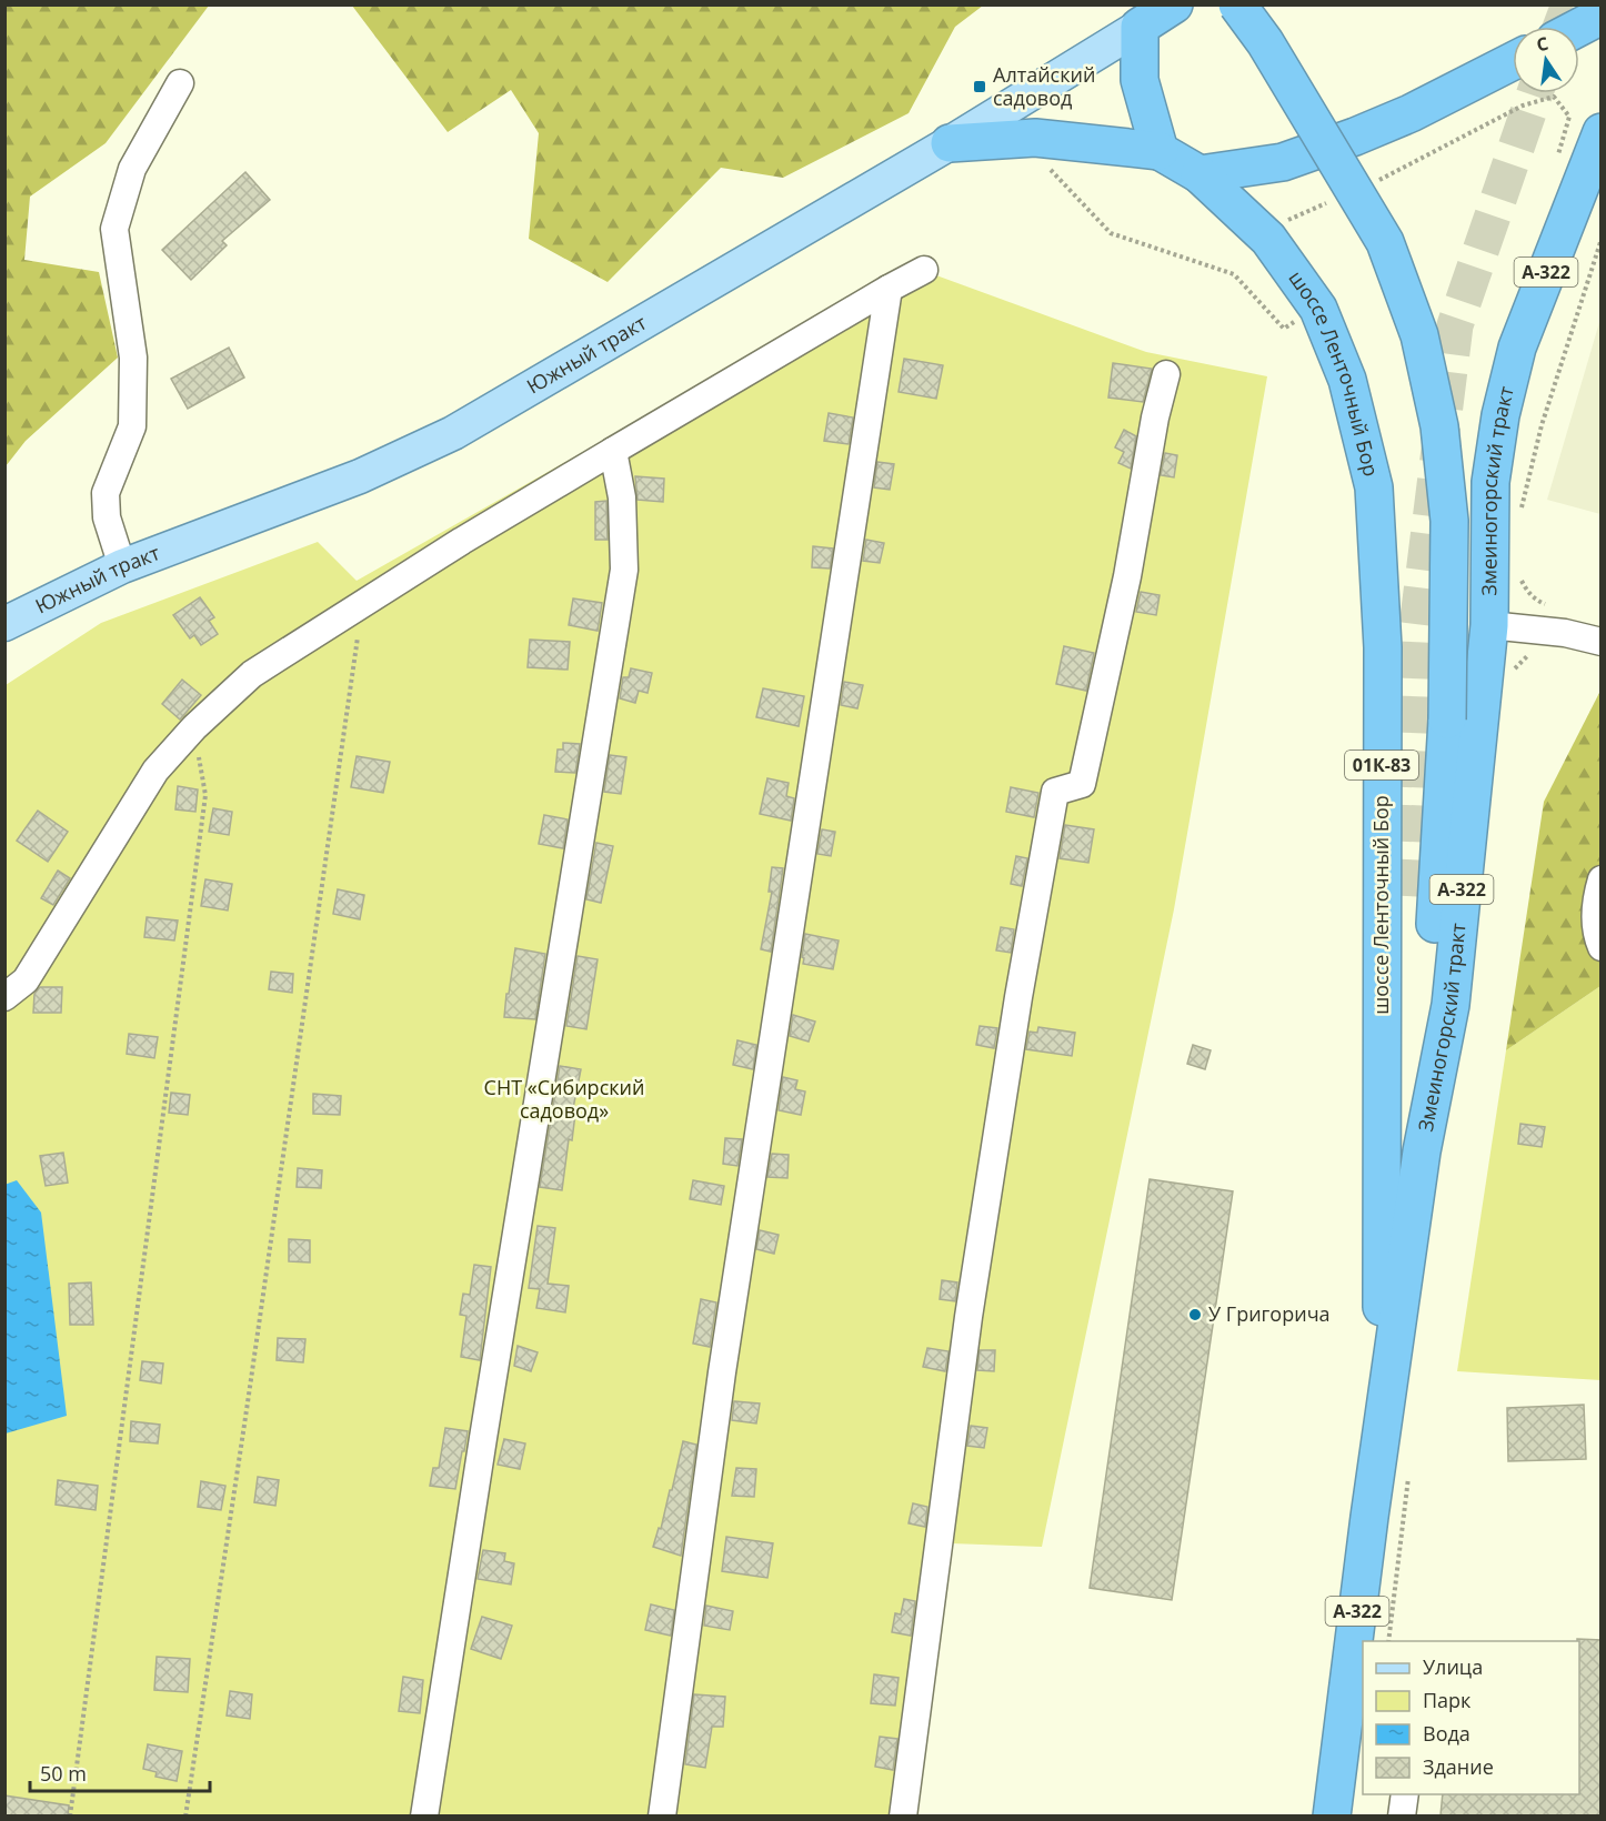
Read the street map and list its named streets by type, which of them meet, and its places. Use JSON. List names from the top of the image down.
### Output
{
  "streets": {
    "highway": [
      "А-322",
      "шоссе Ленточный Бор",
      "Змеиногорский тракт",
      "01К-83"
    ],
    "main road": ["Южный тракт"]
  },
  "crossings": [
    ["шоссе Ленточный Бор", "Змеиногорский тракт"]
  ],
  "parks": ["СНТ «Сибирский садовод»"],
  "places": {
    "transit": ["Алтайский садовод"],
    "other": ["У Григорича"]
  },
  "legend": [
    "Улица",
    "Парк",
    "Вода",
    "Здание"
  ],
  "scale_bar": "50 m",
  "north": "top"
}
